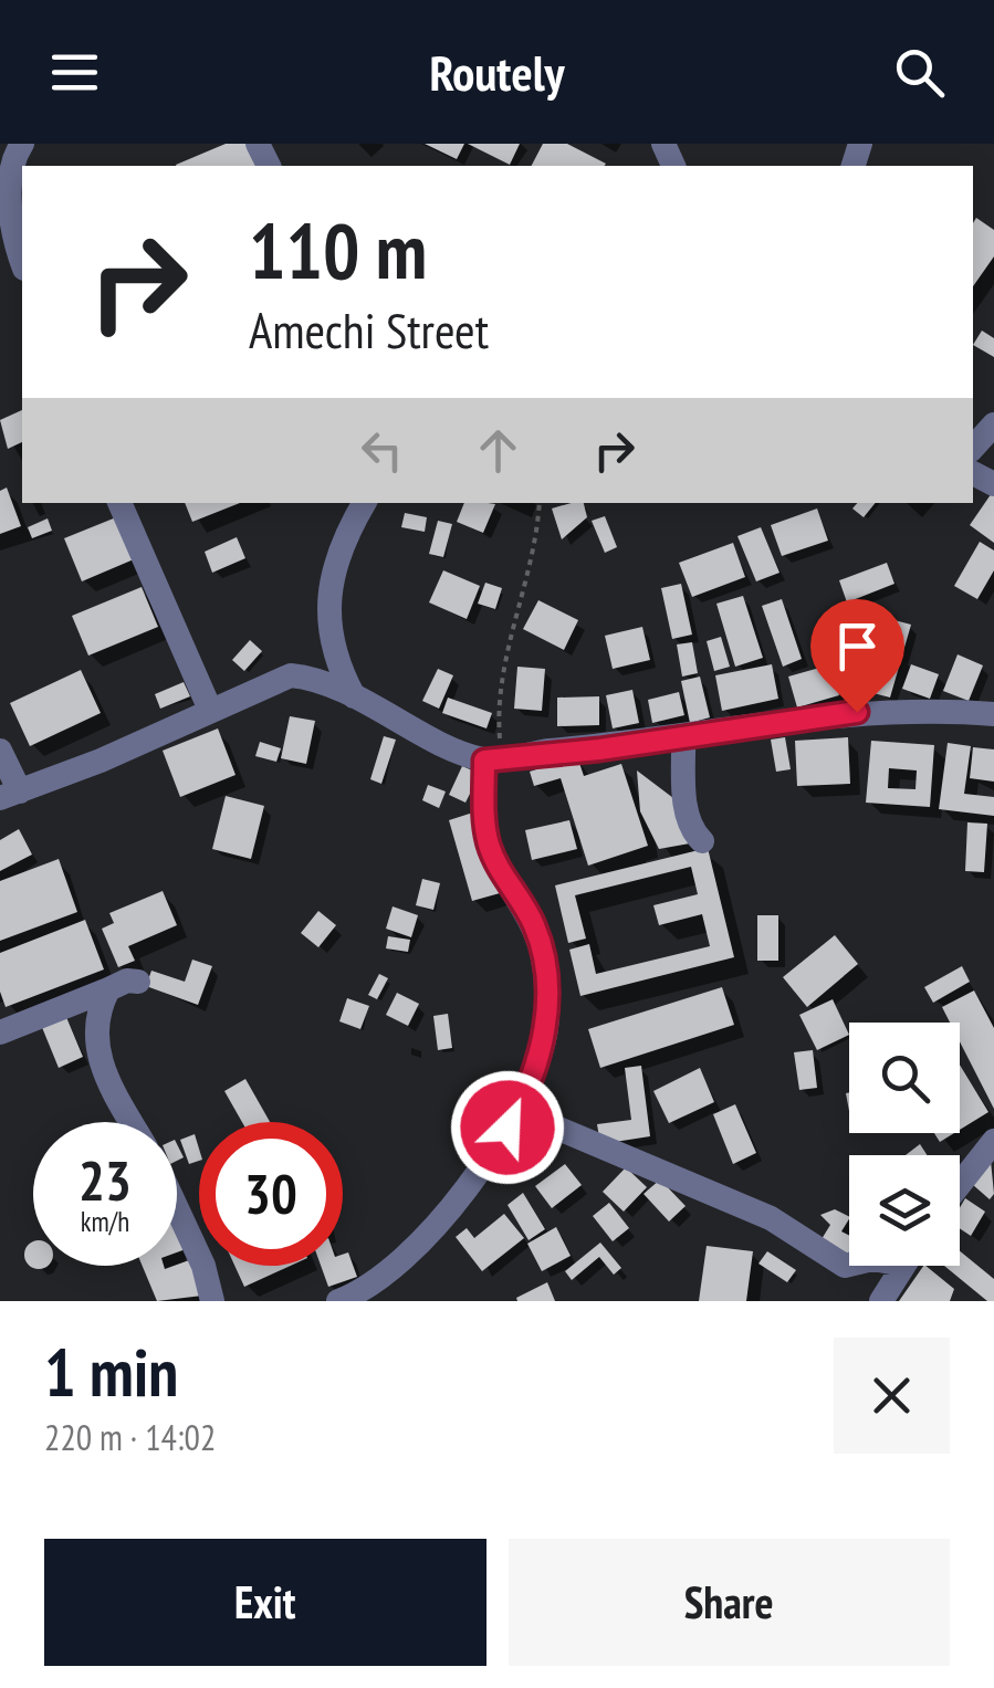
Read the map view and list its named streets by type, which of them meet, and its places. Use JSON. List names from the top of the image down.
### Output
{
  "page": {
    "header": "Routely",
    "turn": ["110 m", "Amechi Street"],
    "speed": "23 km/h",
    "limit": "30",
    "heading": ["1 min", "220 m · 14:02"],
    "buttons": ["Exit", "Share"]
  }
}
